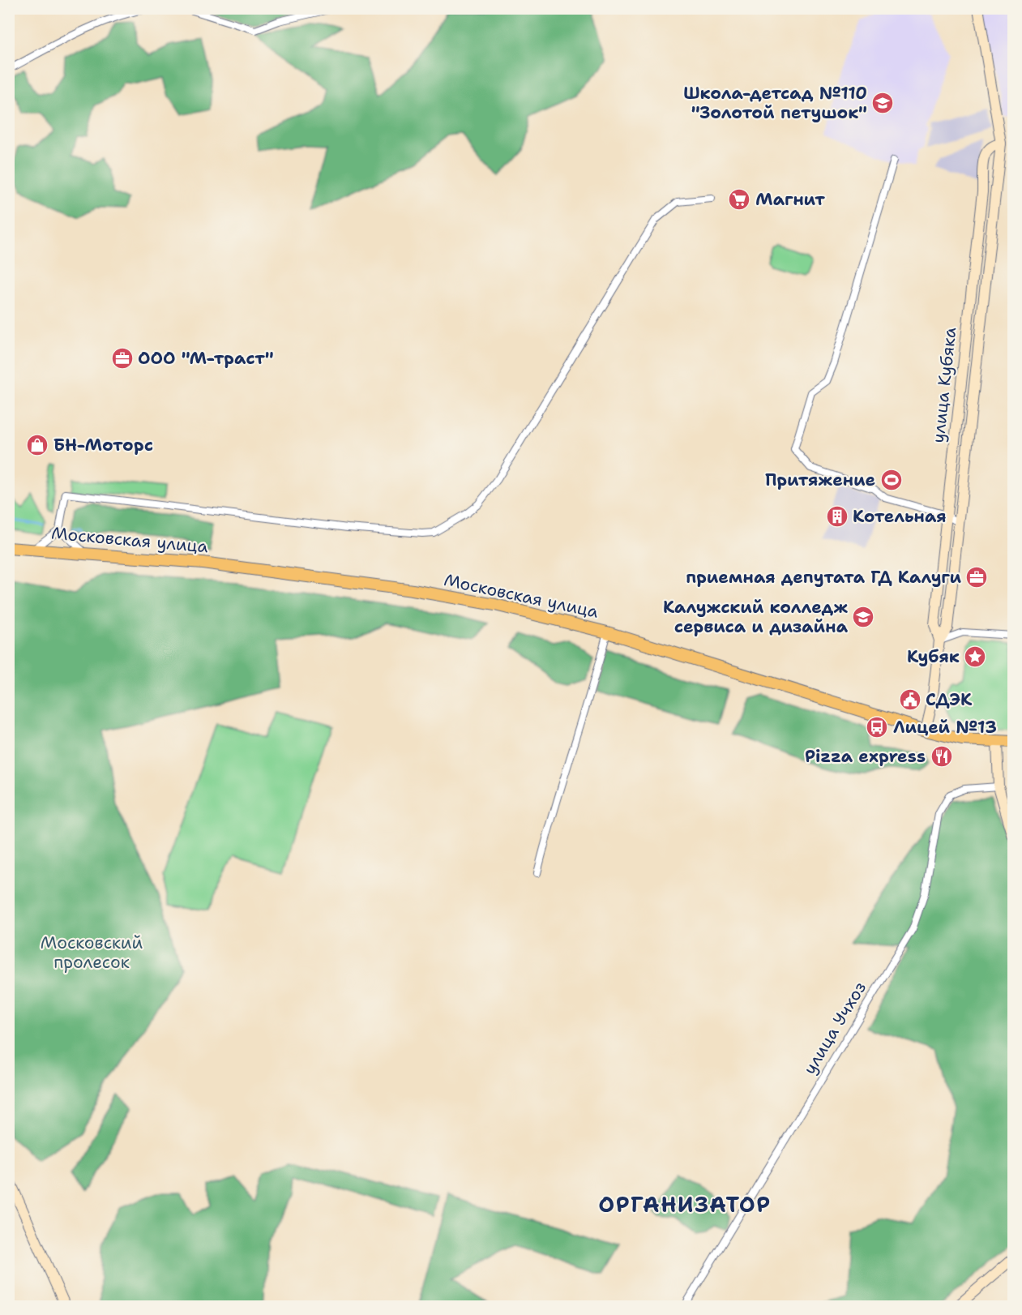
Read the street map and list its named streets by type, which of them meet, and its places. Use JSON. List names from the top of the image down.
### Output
{
  "streets": {
    "main road": ["Московская улица"],
    "street": ["улица Кубяка", "улица Учхоз"]
  },
  "crossings": [
    ["улица Кубяка", "Московская улица"]
  ],
  "districts": ["ОРГАНИЗАТОР"],
  "parks": ["Московский пролесок"],
  "places": {
    "school or university": ["Школа-детсад №110 \"Золотой петушок\"", "Калужский колледж сервиса и дизайна"],
    "supermarket": ["Магнит"],
    "office": ["ООО \"М-траст\"", "приемная депутата ГД Калуги"],
    "shop": ["БН-Моторс"],
    "sports": ["Притяжение"],
    "building": ["Котельная"],
    "place": ["Кубяк"],
    "public building": ["СДЭК"],
    "bus stop": ["Лицей №13"],
    "restaurant": ["Pizza express"]
  }
}
